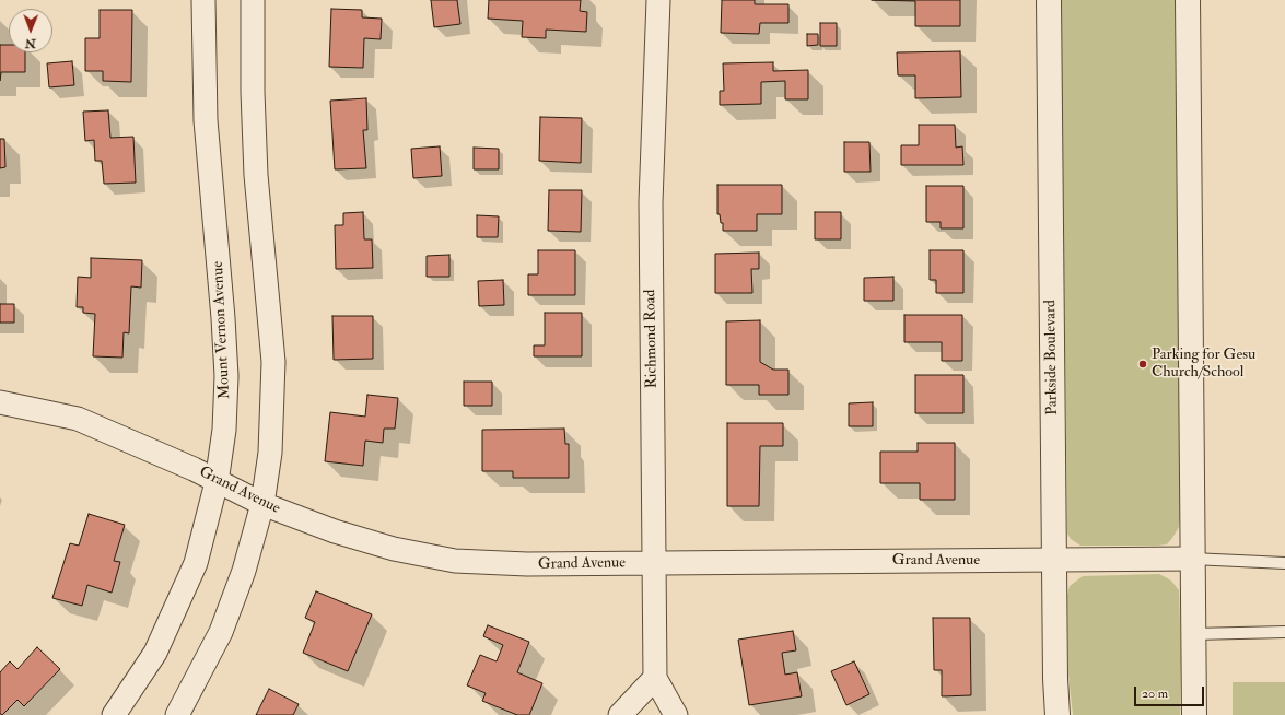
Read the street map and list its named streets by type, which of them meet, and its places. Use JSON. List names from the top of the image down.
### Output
{
  "streets": {
    "street": [
      "Mount Vernon Avenue",
      "Richmond Road",
      "Parkside Boulevard",
      "Grand Avenue"
    ]
  },
  "crossings": [
    ["Mount Vernon Avenue", "Grand Avenue"],
    ["Richmond Road", "Grand Avenue"],
    ["Parkside Boulevard", "Grand Avenue"]
  ],
  "places": ["Parking for Gesu Church/School"],
  "scale_bar": "20 m",
  "north": "bottom"
}
